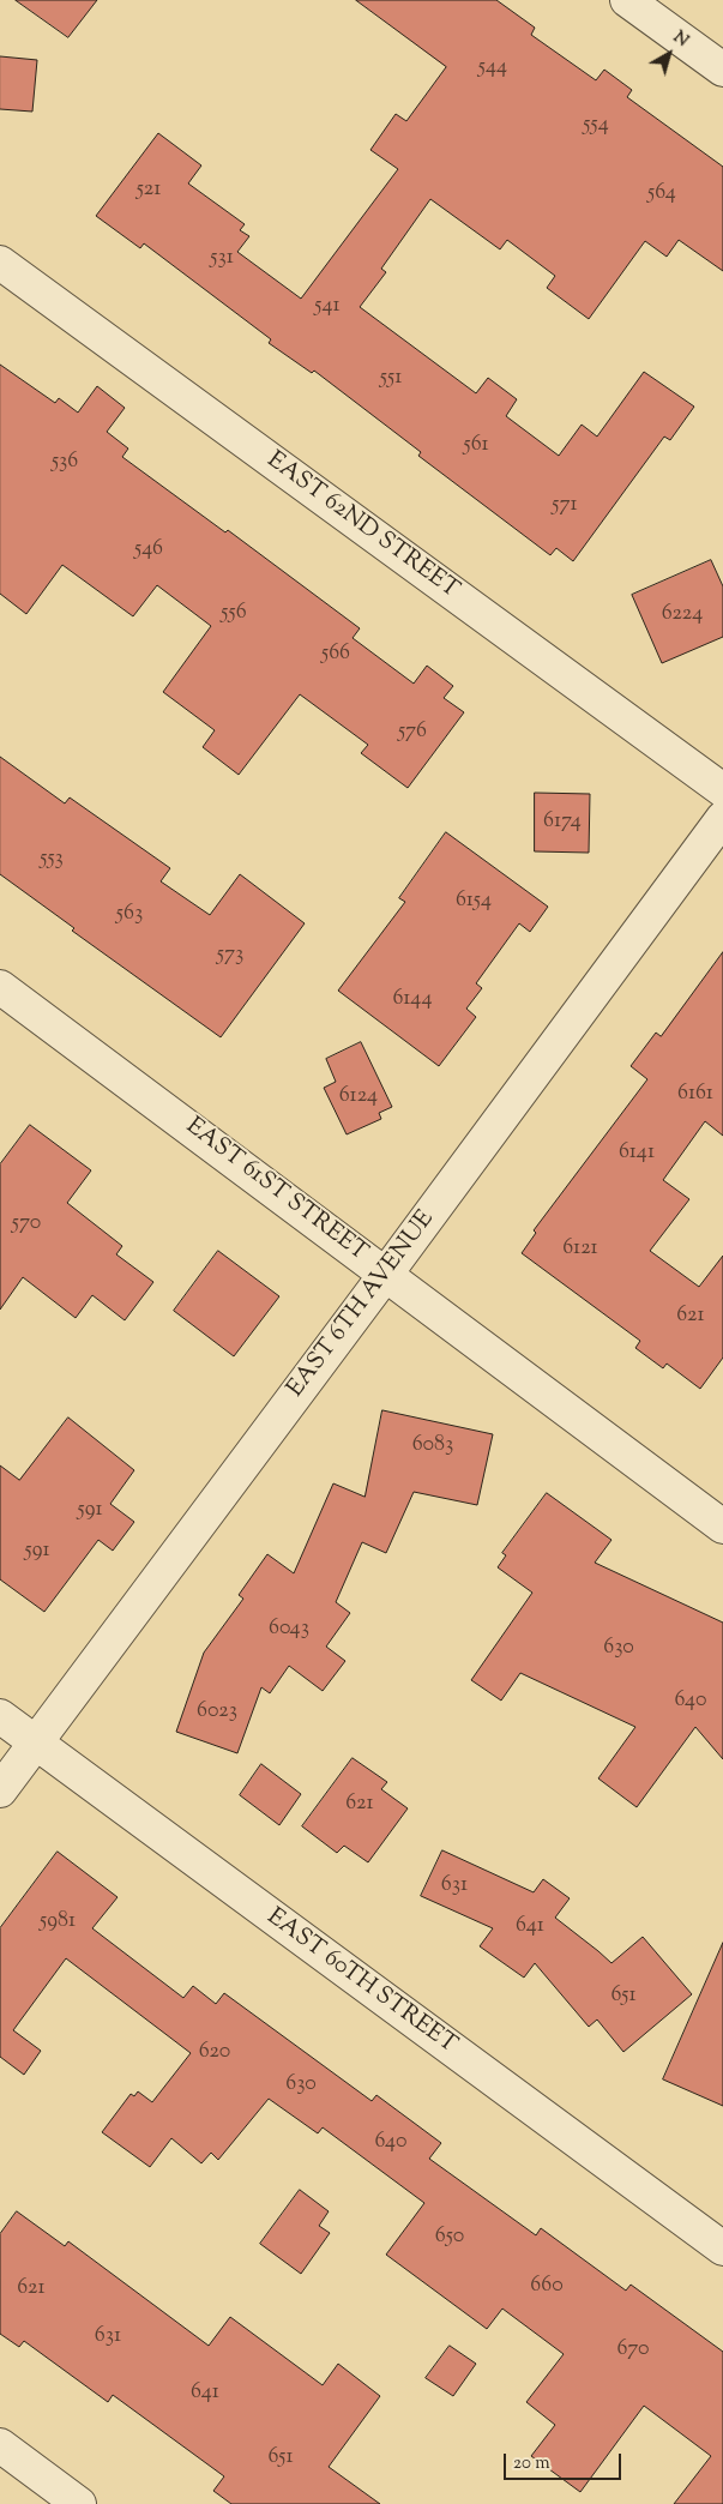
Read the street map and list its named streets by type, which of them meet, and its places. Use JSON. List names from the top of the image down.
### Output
{
  "streets": {
    "street": [
      "EAST 62ND STREET",
      "EAST 61ST STREET",
      "EAST 6TH AVENUE",
      "EAST 60TH STREET"
    ]
  },
  "crossings": [
    ["EAST 61ST STREET", "EAST 6TH AVENUE"],
    ["EAST 6TH AVENUE", "EAST 60TH STREET"]
  ],
  "house_numbers": [
    "544",
    "554",
    "521",
    "564",
    "531",
    "541",
    "551",
    "561",
    "536",
    "571",
    "546",
    "556",
    "6224",
    "566",
    "576",
    "6174",
    "553",
    "6154",
    "563",
    "573",
    "6144",
    "6161",
    "6124",
    "6141",
    "570",
    "6121",
    "621",
    "6083",
    "591",
    "591",
    "6043",
    "630",
    "640",
    "6023",
    "621",
    "631",
    "5981",
    "641",
    "651",
    "620",
    "630",
    "640",
    "650",
    "660",
    "621",
    "631",
    "670",
    "641",
    "651"
  ],
  "scale_bar": "20 m",
  "north": "top right"
}
